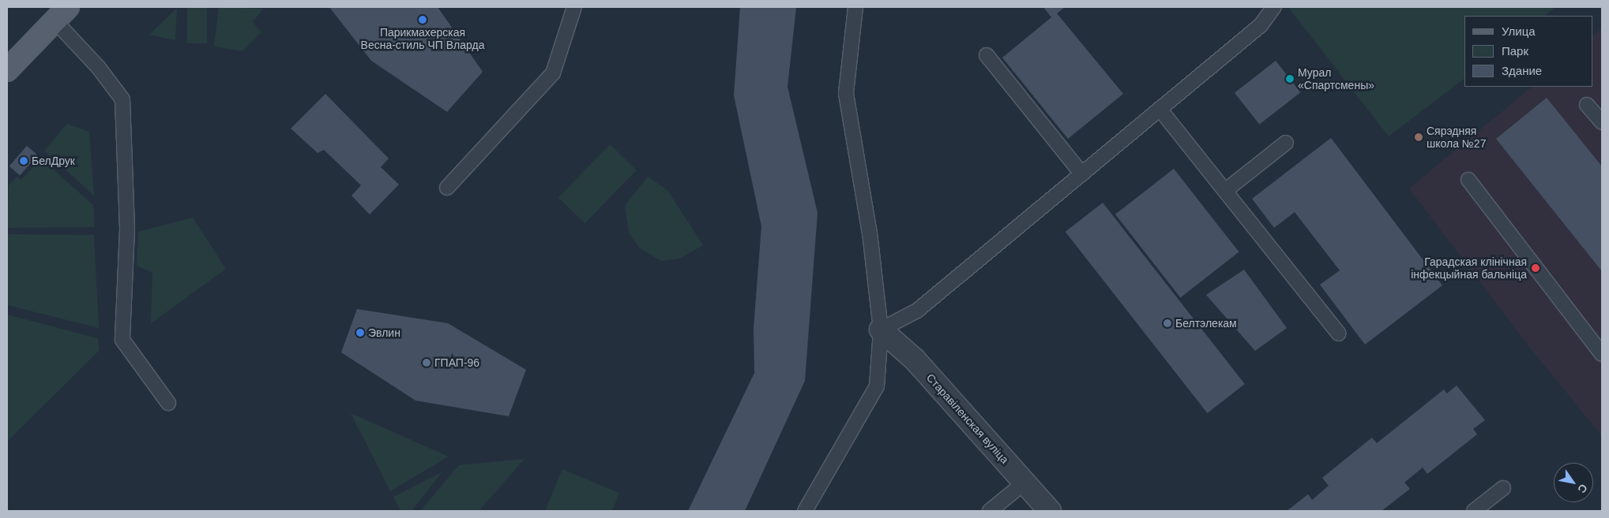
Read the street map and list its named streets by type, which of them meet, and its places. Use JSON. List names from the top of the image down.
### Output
{
  "streets": {
    "street": ["Старавіленская вуліца"]
  },
  "places": [
    "Парикмахерская Весна-стиль ЧП Вларда",
    "Мурал «Спартсмены»",
    "Сярэдняя школа №27",
    "БелДрук",
    "Гарадская клінічная інфекцыйная бальніца",
    "Белтэлекам",
    "Эвлин",
    "ГПАП-96"
  ],
  "legend": ["Улица", "Парк", "Здание"],
  "north": "bottom right"
}
